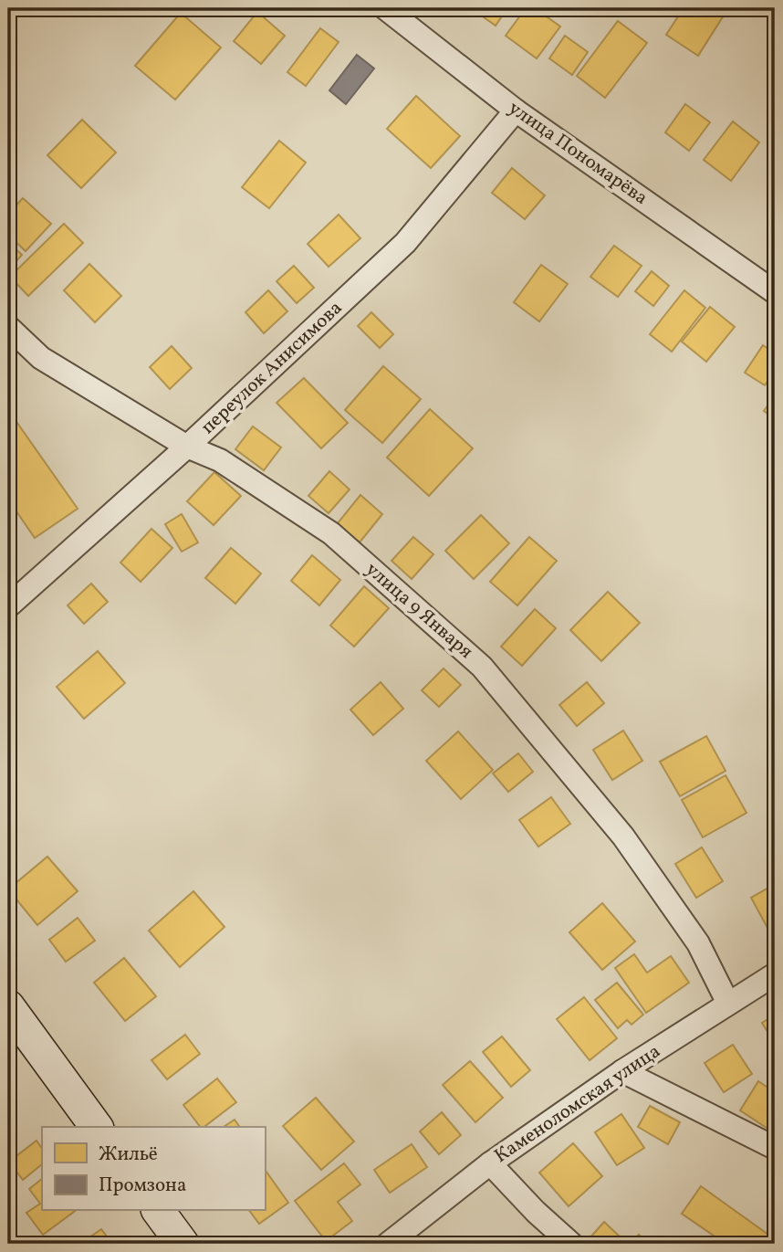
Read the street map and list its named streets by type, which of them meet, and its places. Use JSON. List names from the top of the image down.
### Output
{
  "streets": {
    "street": [
      "улица Пономарёва",
      "переулок Анисимова",
      "улица 9 Января",
      "Каменоломская улица"
    ]
  },
  "crossings": [
    ["улица Пономарёва", "переулок Анисимова"],
    ["переулок Анисимова", "улица 9 Января"],
    ["улица 9 Января", "Каменоломская улица"]
  ],
  "legend": ["Жильё", "Промзона"]
}
